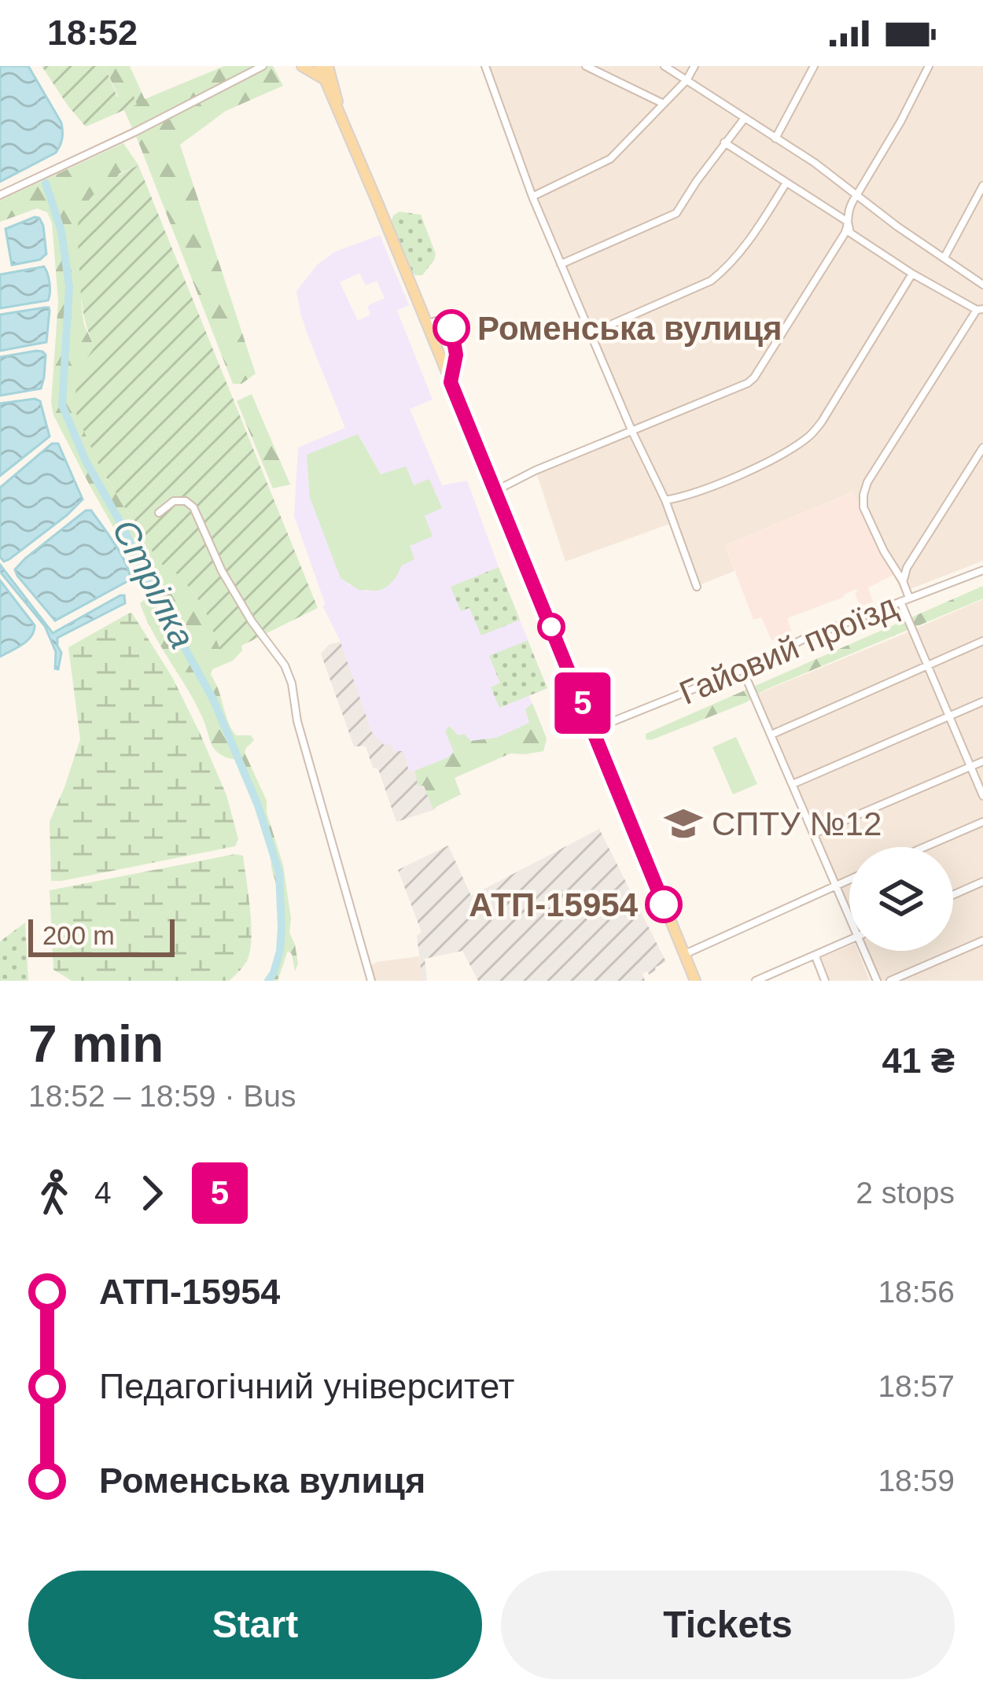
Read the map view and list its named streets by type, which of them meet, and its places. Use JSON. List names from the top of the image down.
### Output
{
  "streets": {
    "street": ["Гайовий проїзд"]
  },
  "water": ["Стрілка"],
  "places": {
    "other": ["Роменська вулиця", "АТП-15954"],
    "school or university": ["СПТУ №12"]
  },
  "lines": ["bus line 5"],
  "scale_bar": "200 m",
  "page": {
    "status": "18:52",
    "on_map": "5",
    "scale": "200 m",
    "heading": ["7 min", "18:52 – 18:59 · Bus", "41 ₴"],
    "legs": ["4", "5", "2 stops"],
    "list": [
      {
        "name": "АТП-15954",
        "value": "18:56"
      },
      {
        "name": "Педагогічний університет",
        "value": "18:57"
      },
      {
        "name": "Роменська вулиця",
        "value": "18:59"
      }
    ],
    "buttons": ["Start", "Tickets"]
  }
}
